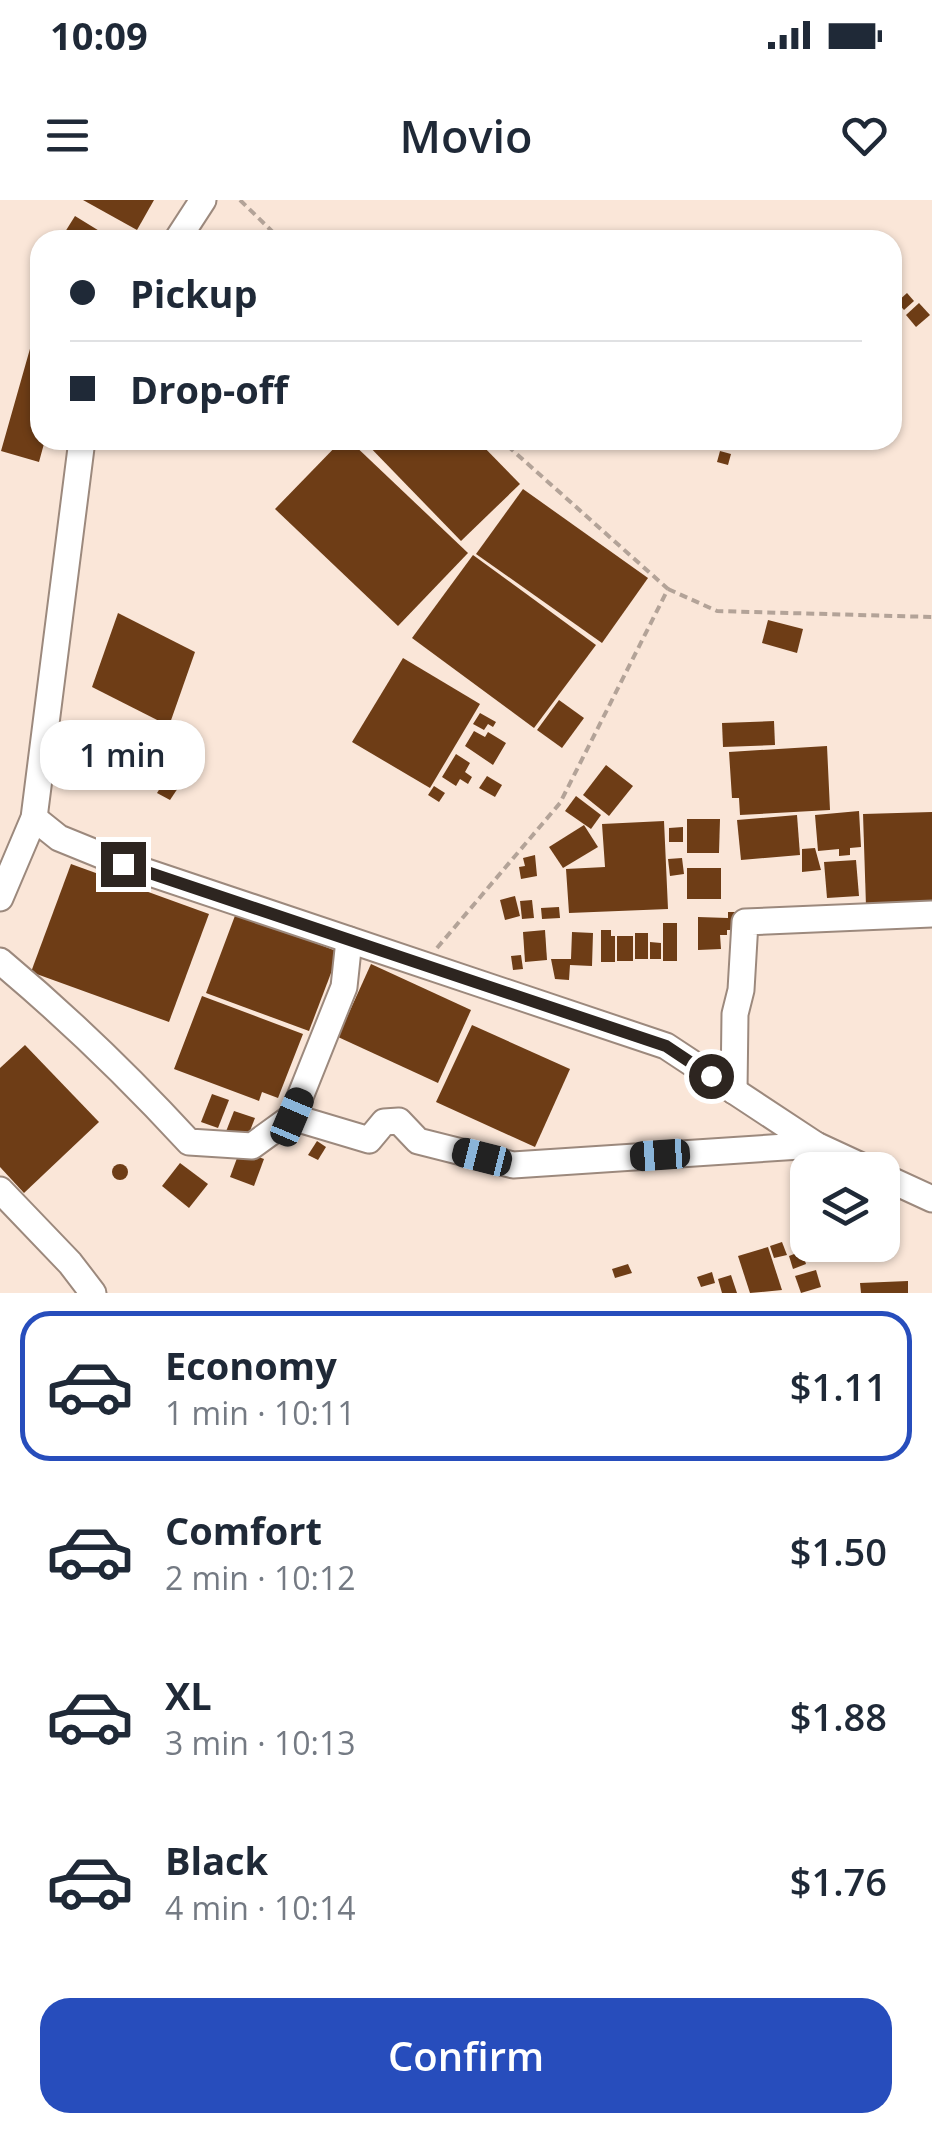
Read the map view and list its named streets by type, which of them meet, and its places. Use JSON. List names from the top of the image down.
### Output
{
  "page": {
    "status": "10:09",
    "header": "Movio",
    "banner": ["Pickup", "Drop-off"],
    "bubble": "1 min",
    "list": [
      {
        "name": "Economy",
        "note": "1 min · 10:11",
        "value": "$1.11"
      },
      {
        "name": "Comfort",
        "note": "2 min · 10:12",
        "value": "$1.50"
      },
      {
        "name": "XL",
        "note": "3 min · 10:13",
        "value": "$1.88"
      },
      {
        "name": "Black",
        "note": "4 min · 10:14",
        "value": "$1.76"
      }
    ],
    "buttons": "Confirm"
  }
}
